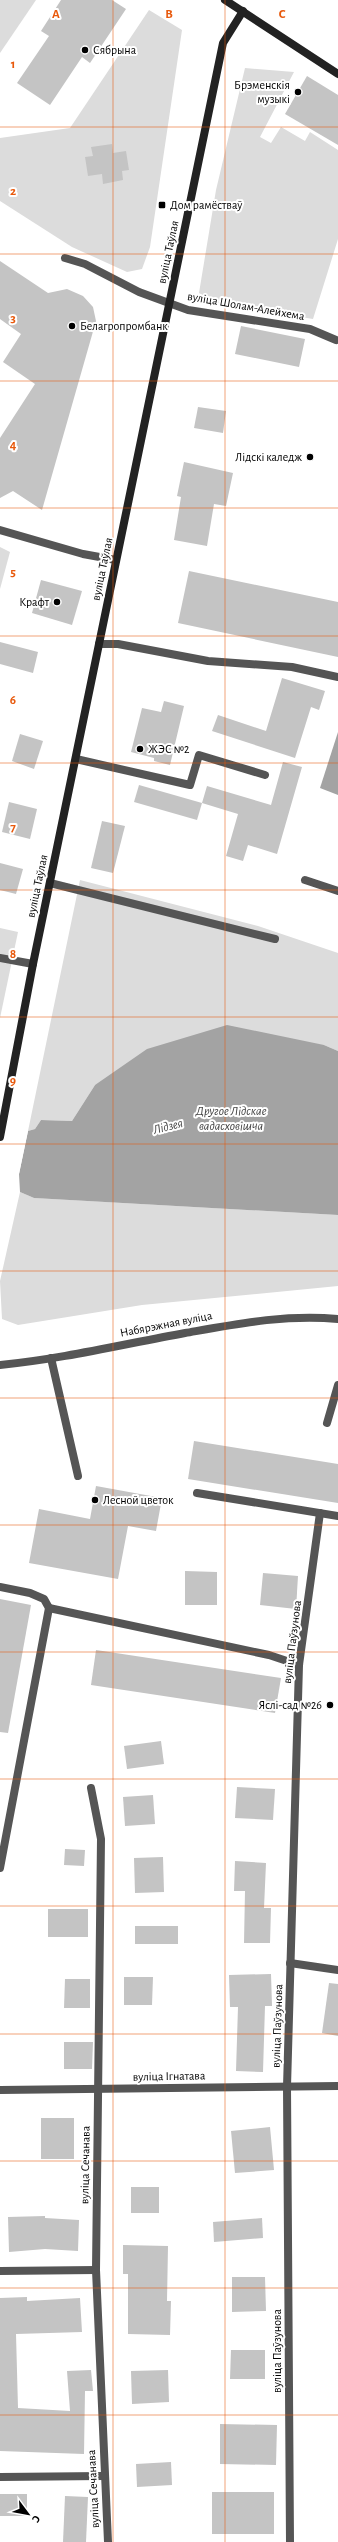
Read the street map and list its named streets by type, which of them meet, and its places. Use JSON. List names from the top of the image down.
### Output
{
  "streets": {
    "main road": ["вуліца Таўлая"],
    "street": [
      "вуліца Шолам-Алейхема",
      "Набярэжная вуліца",
      "вуліца Паўзунова",
      "вуліца Ігнатава",
      "вуліца Сечанава"
    ]
  },
  "crossings": [
    ["вуліца Таўлая", "вуліца Шолам-Алейхема"],
    ["вуліца Паўзунова", "вуліца Ігнатава"],
    ["вуліца Ігнатава", "вуліца Сечанава"]
  ],
  "water": ["Другое Лідскае вадасховішча", "Лідзея"],
  "places": {
    "other": [
      "Сябрына",
      "Брэменскія музыкі",
      "Белагропромбанк",
      "Лідскі каледж",
      "Крафт",
      "ЖЭС №2",
      "Лесной цветок",
      "Яслі-сад №26"
    ],
    "transit": ["Дом рамёстваў"]
  },
  "north": "bottom right",
  "grid": {
    "columns": ["A", "B", "C"],
    "rows": [
      "1",
      "2",
      "3",
      "4",
      "5",
      "6",
      "7",
      "8",
      "9"
    ]
  }
}
